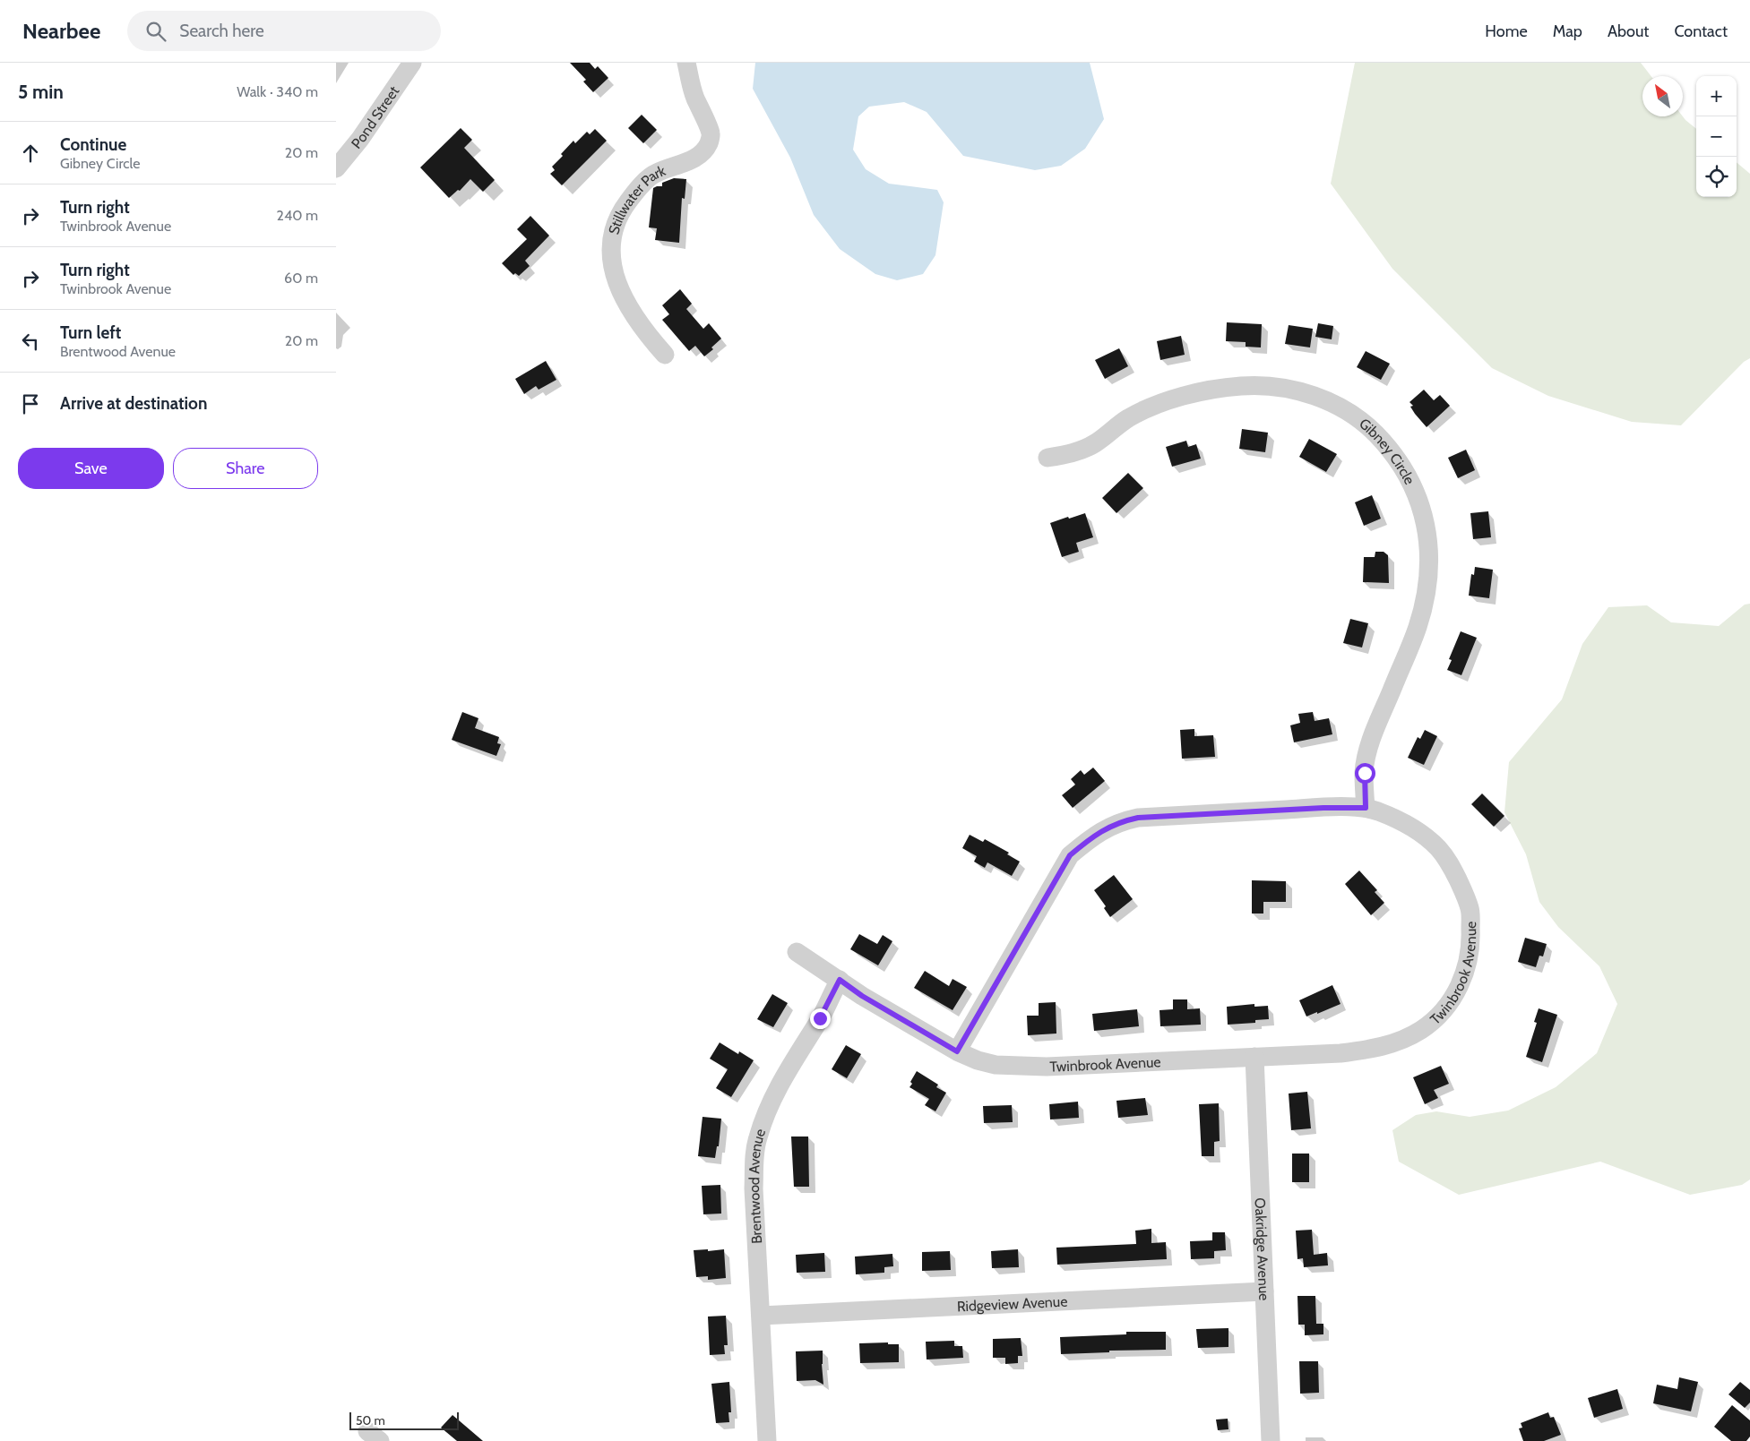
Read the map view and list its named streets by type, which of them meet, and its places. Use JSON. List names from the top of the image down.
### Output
{
  "streets": {
    "street": [
      "Pond Street",
      "Stillwater Park",
      "Gibney Circle",
      "Twinbrook Avenue",
      "Brentwood Avenue",
      "Oakridge Avenue",
      "Ridgeview Avenue"
    ]
  },
  "crossings": [
    ["Gibney Circle", "Twinbrook Avenue"],
    ["Twinbrook Avenue", "Brentwood Avenue"],
    ["Twinbrook Avenue", "Oakridge Avenue"],
    ["Brentwood Avenue", "Ridgeview Avenue"],
    ["Oakridge Avenue", "Ridgeview Avenue"]
  ],
  "scale_bar": "50 m",
  "north": "top left",
  "page": {
    "header": "Nearbee",
    "search": "Search here",
    "nav": [
      "Home",
      "Map",
      "About",
      "Contact"
    ],
    "heading": ["5 min", "Walk · 340 m"],
    "map_buttons": ["+", "−"],
    "list": [
      ["Continue", "Gibney Circle", "20 m"],
      ["Turn right", "Twinbrook Avenue", "240 m"],
      ["Turn right", "Twinbrook Avenue", "60 m"],
      ["Turn left", "Brentwood Avenue", "20 m"],
      "Arrive at destination"
    ],
    "buttons": ["Save", "Share"],
    "scale": "50 m"
  }
}
